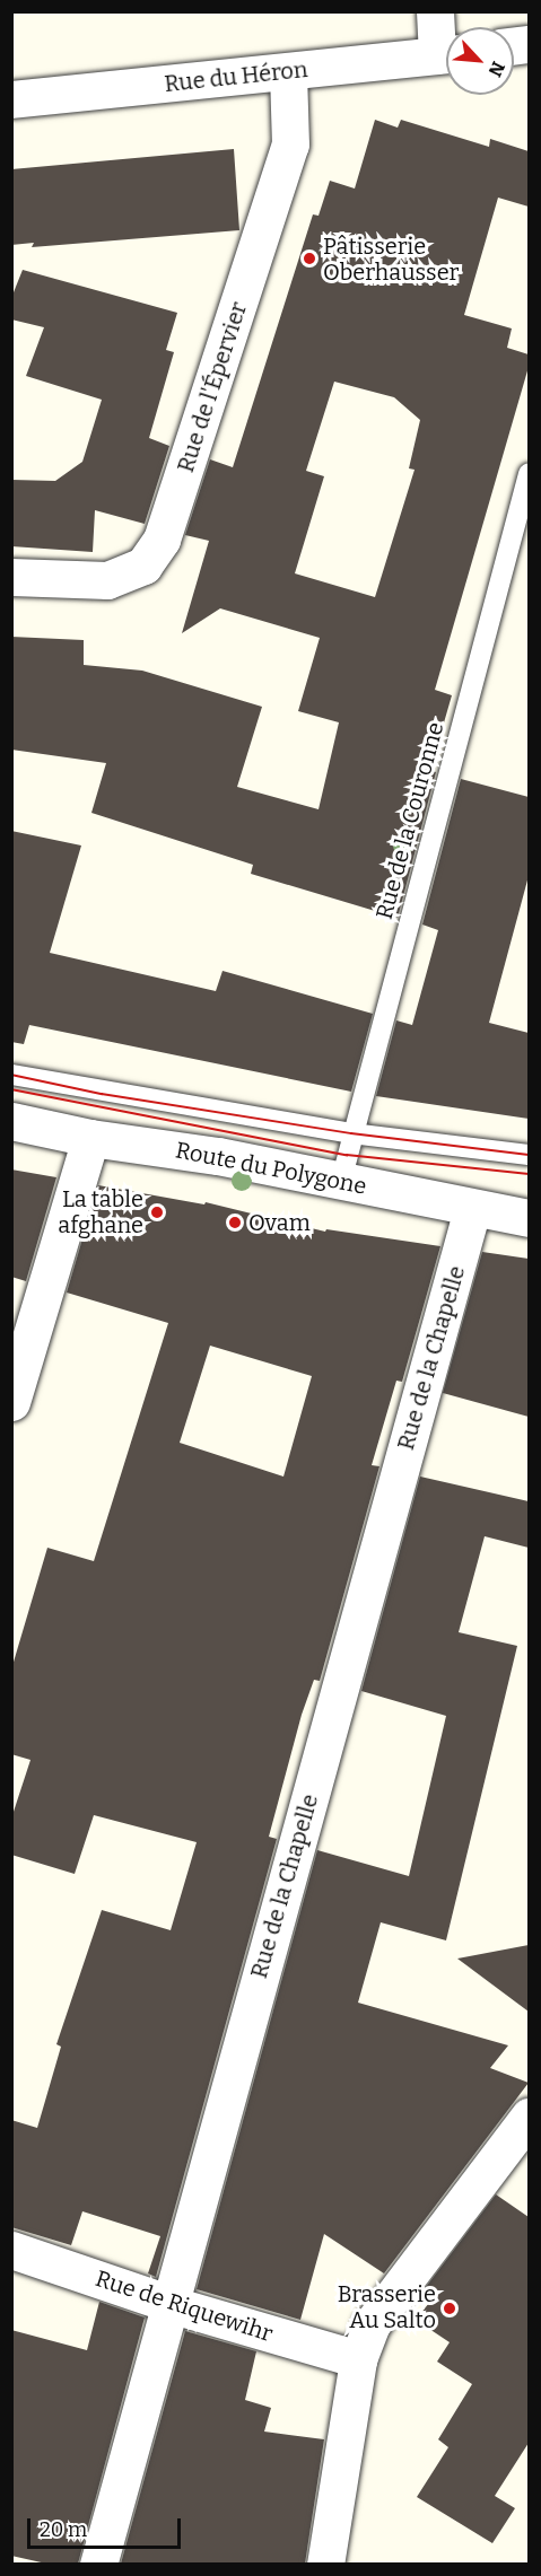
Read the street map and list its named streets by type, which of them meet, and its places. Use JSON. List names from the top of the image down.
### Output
{
  "streets": {
    "street": [
      "Rue du Héron",
      "Rue de l'Épervier",
      "Route du Polygone",
      "Rue de la Chapelle",
      "Rue de Riquewihr"
    ],
    "lane": ["Rue de la Couronne"]
  },
  "crossings": [
    ["Rue du Héron", "Rue de l'Épervier"],
    ["Rue de la Couronne", "Route du Polygone"],
    ["Route du Polygone", "Rue de la Chapelle"],
    ["Rue de la Chapelle", "Rue de Riquewihr"]
  ],
  "places": [
    "Pâtisserie Oberhausser",
    "La table afghane",
    "Ovam",
    "Brasserie Au Salto"
  ],
  "scale_bar": "20 m",
  "north": "bottom right"
}
